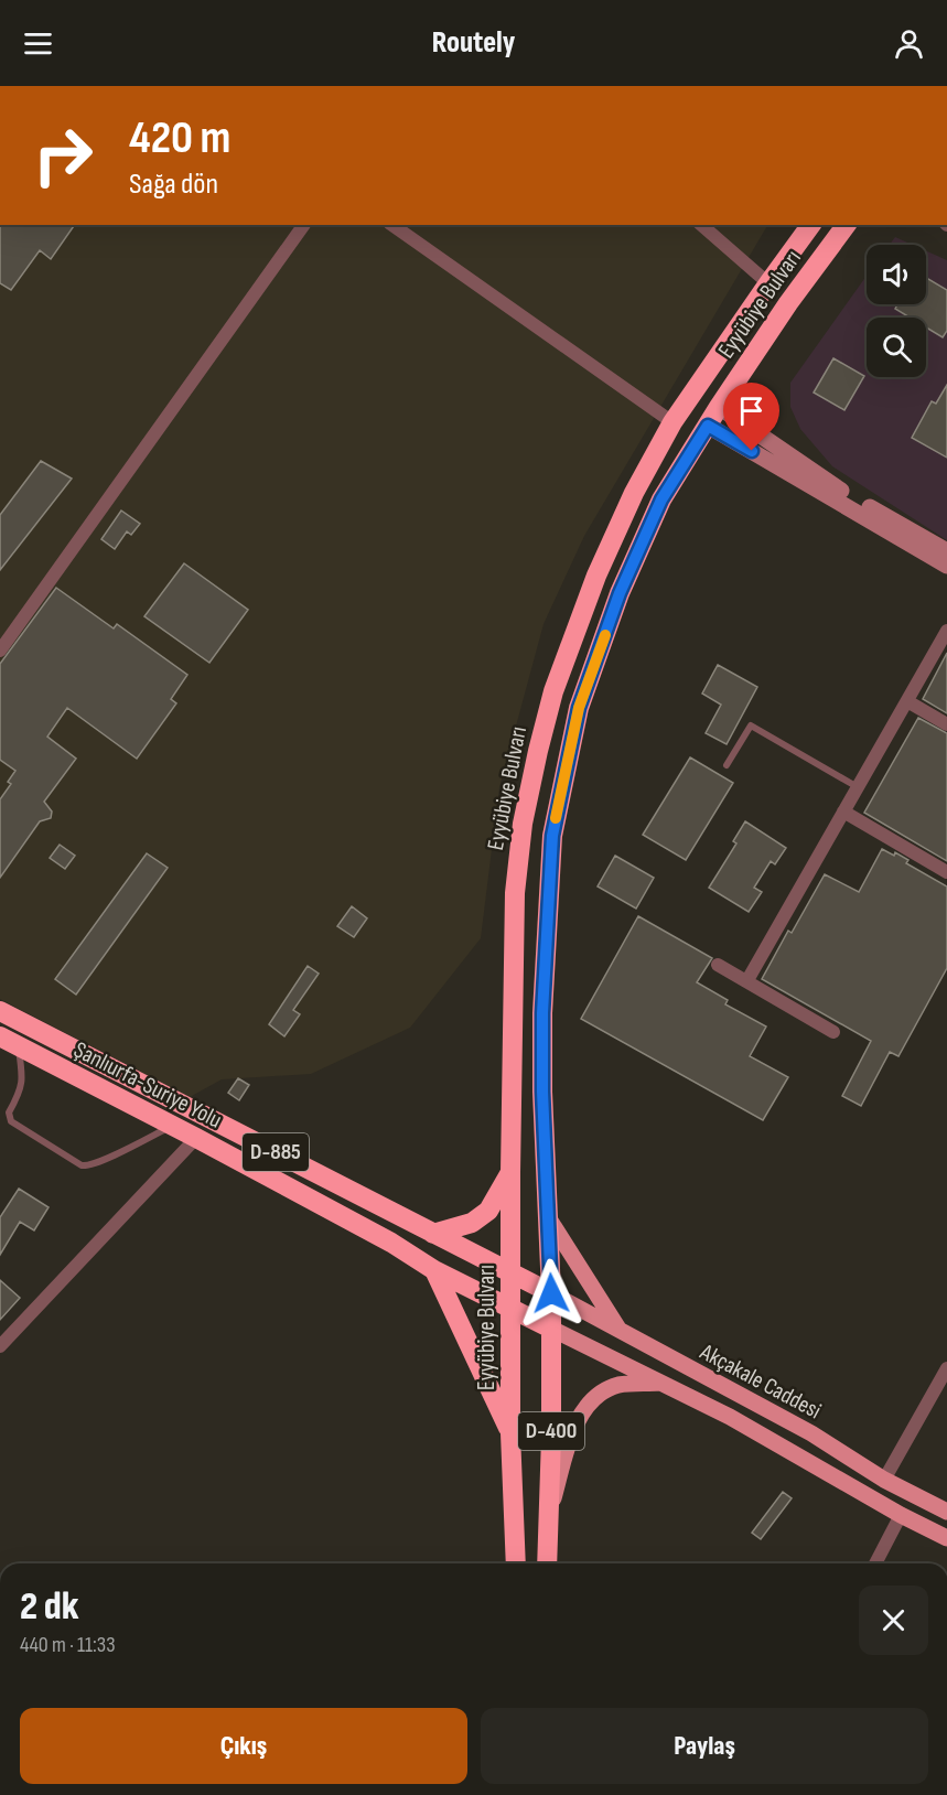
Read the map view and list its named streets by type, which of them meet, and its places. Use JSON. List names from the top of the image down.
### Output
{
  "streets": {
    "highway": [
      "Eyyübiye Bulvarı",
      "Şanlıurfa-Suriye Yolu",
      "D-885",
      "D-400"
    ],
    "main road": ["Akçakale Caddesi"]
  },
  "crossings": [
    ["Eyyübiye Bulvarı", "Şanlıurfa-Suriye Yolu"],
    ["Eyyübiye Bulvarı", "Akçakale Caddesi"],
    ["Eyyübiye Bulvarı", "D-400"],
    ["Şanlıurfa-Suriye Yolu", "Akçakale Caddesi"],
    ["Şanlıurfa-Suriye Yolu", "D-400"],
    ["Akçakale Caddesi", "D-400"]
  ],
  "page": {
    "header": "Routely",
    "turn": ["420 m", "Sağa dön"],
    "heading": ["2 dk", "440 m · 11:33"],
    "buttons": ["Çıkış", "Paylaş"]
  }
}
